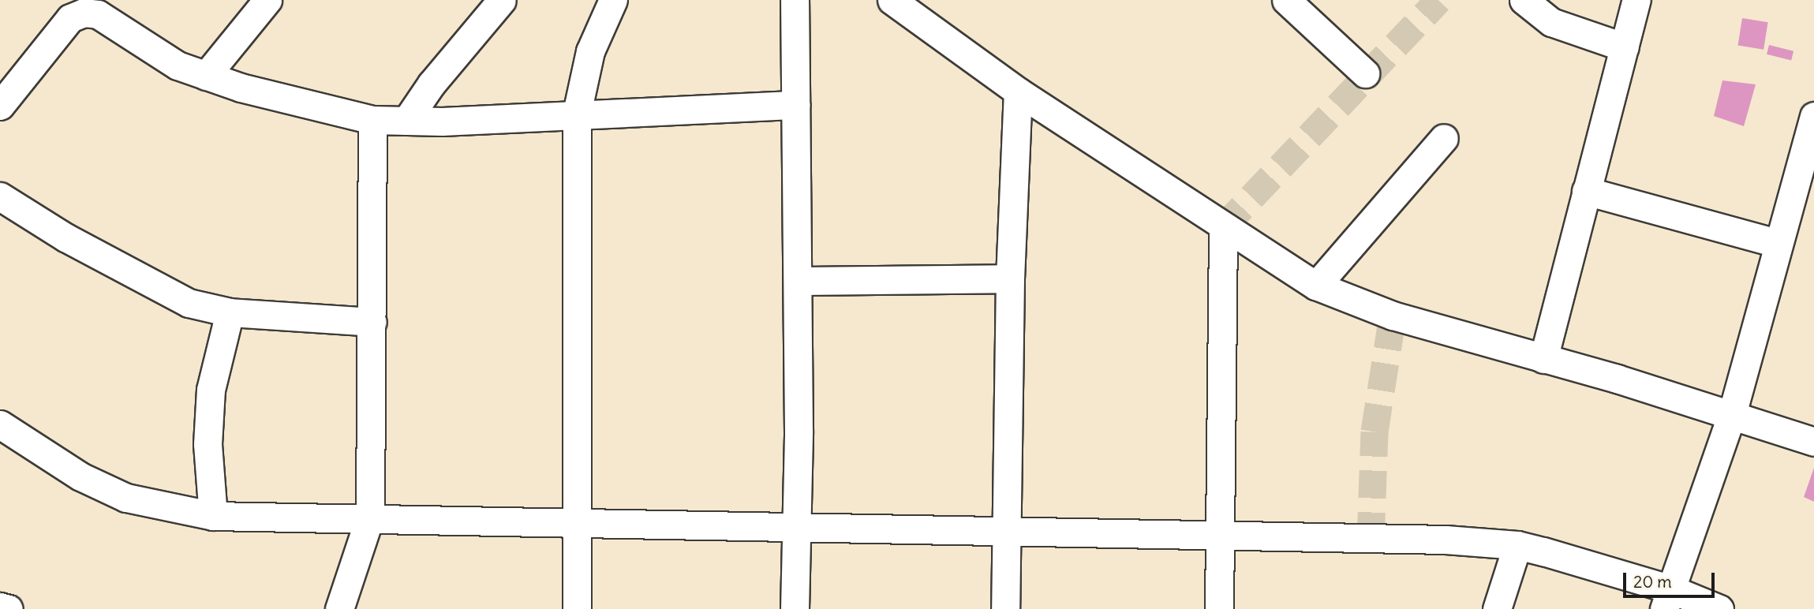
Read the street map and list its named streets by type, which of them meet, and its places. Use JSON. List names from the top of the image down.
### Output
{
  "scale_bar": "20 m"
}
